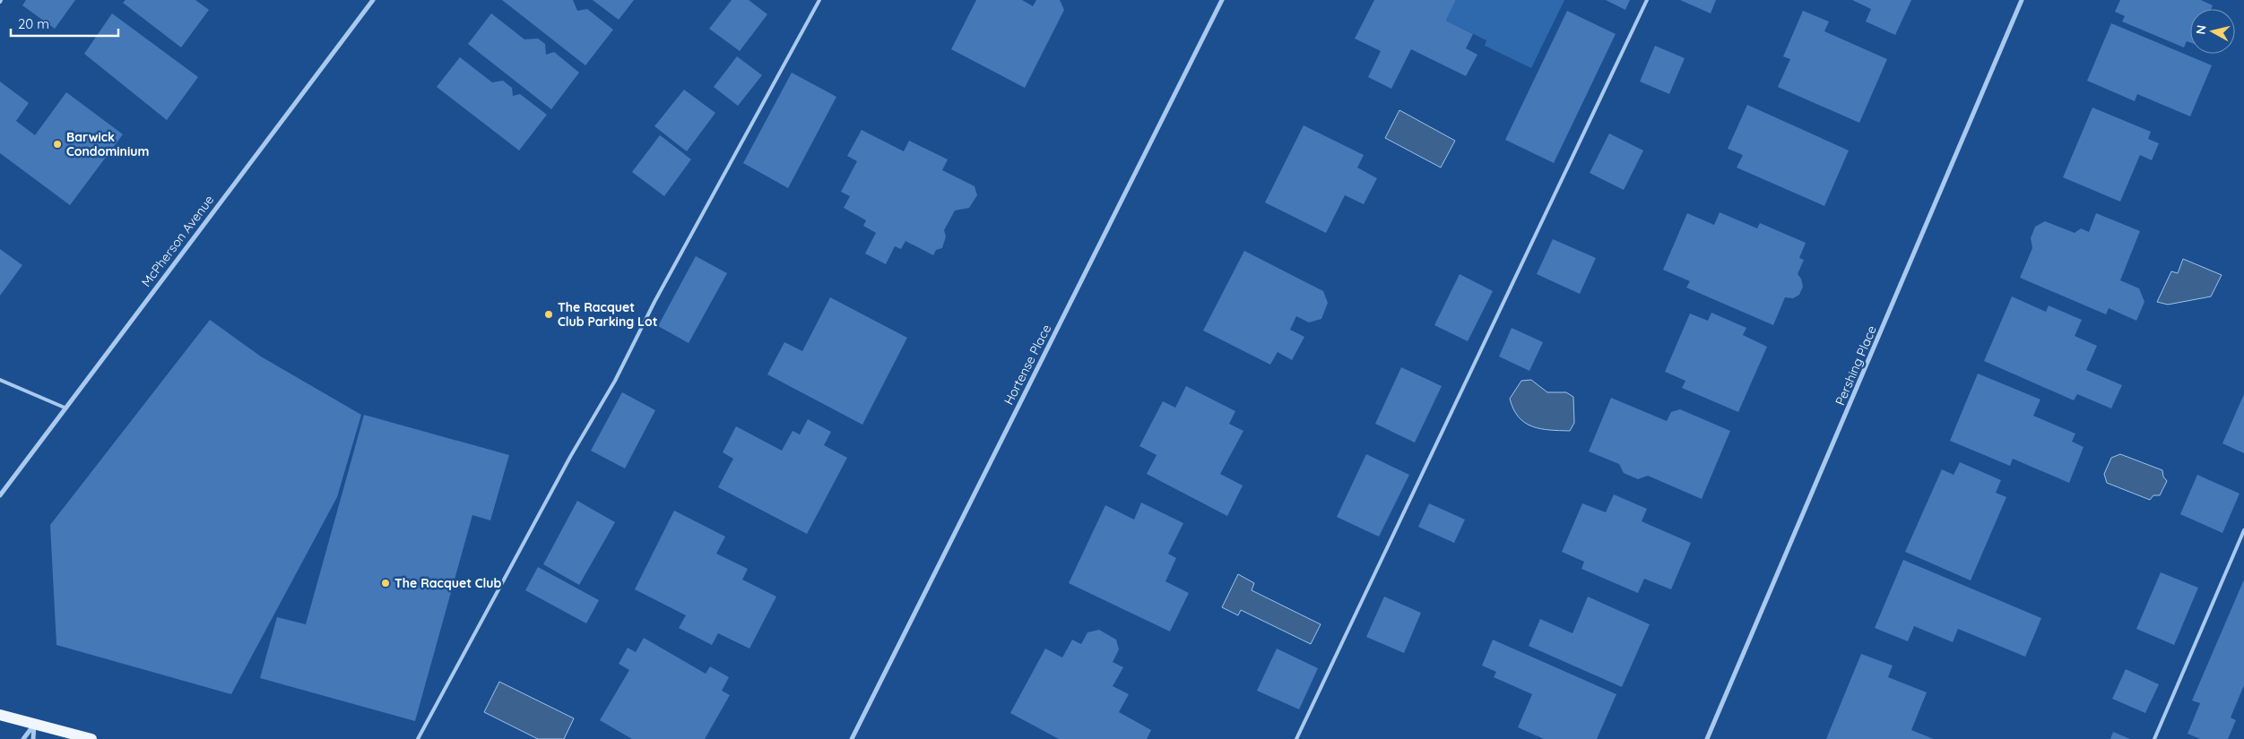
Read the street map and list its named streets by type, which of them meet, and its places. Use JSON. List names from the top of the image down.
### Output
{
  "streets": {
    "street": ["McPherson Avenue", "Hortense Place", "Pershing Place"]
  },
  "places": ["Barwick Condominium", "The Racquet Club Parking Lot", "The Racquet Club"],
  "scale_bar": "20 m",
  "north": "left"
}
